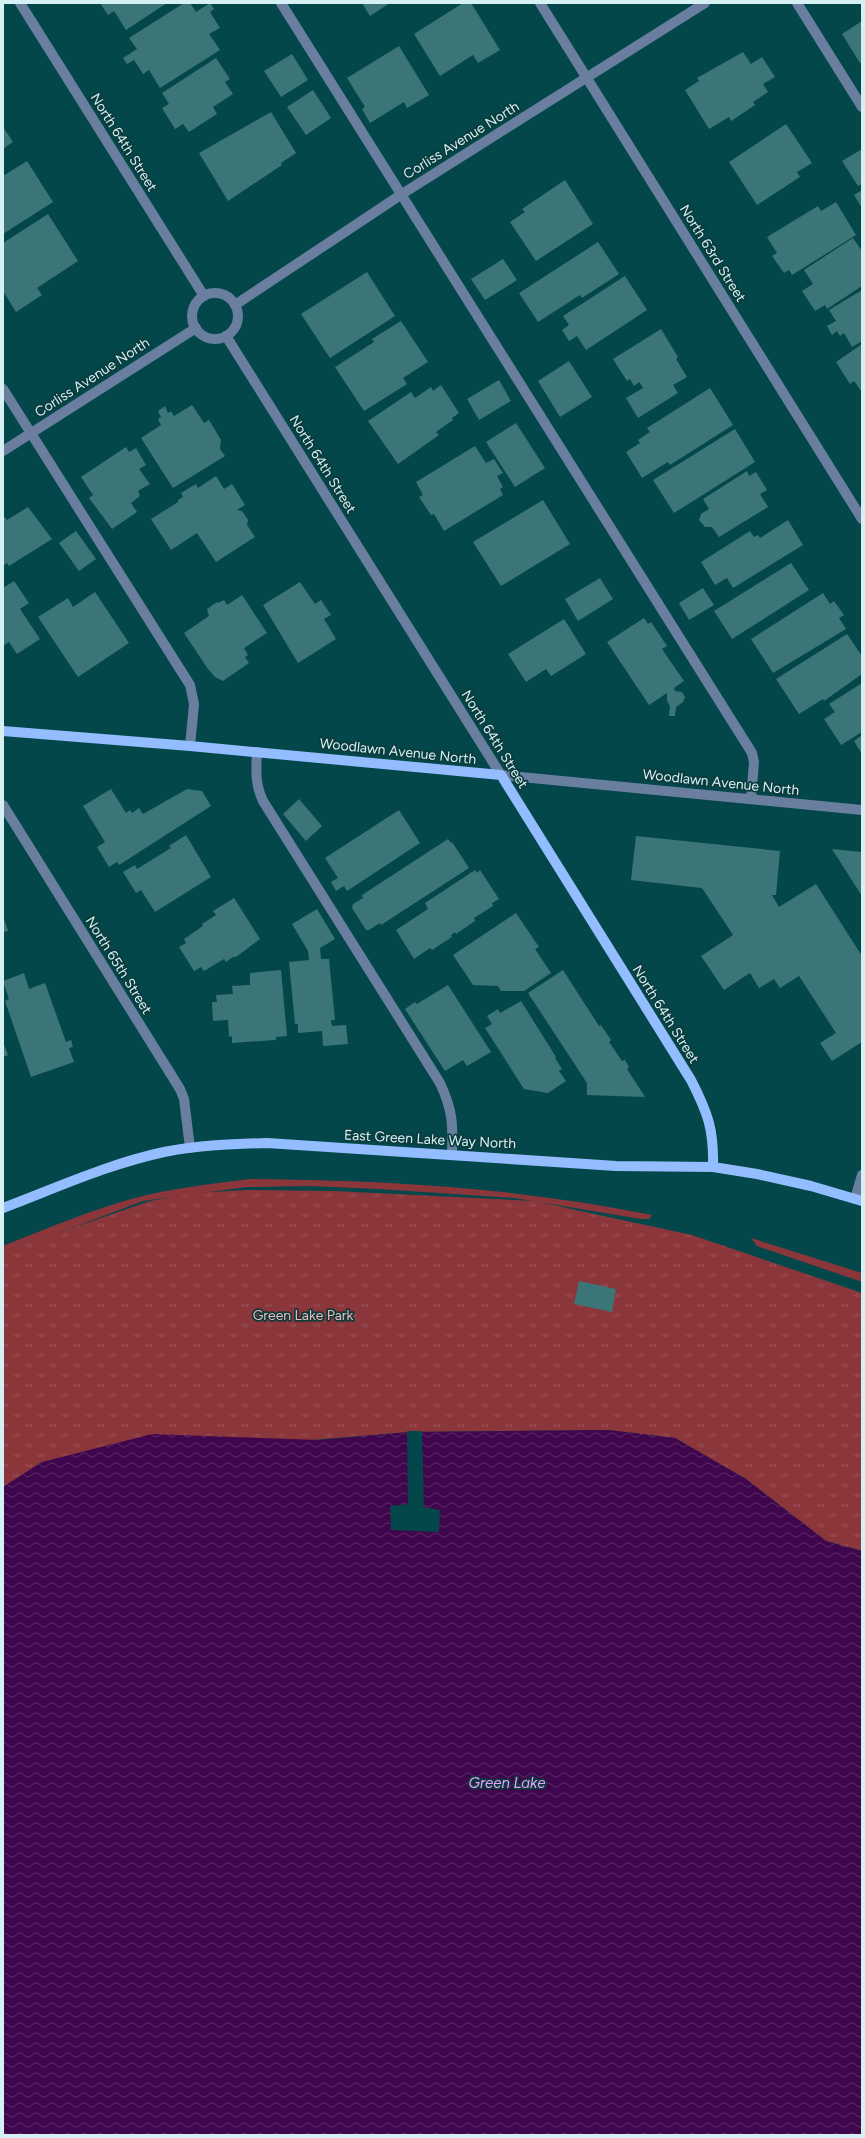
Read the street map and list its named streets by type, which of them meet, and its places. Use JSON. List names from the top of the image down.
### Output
{
  "streets": {
    "main road": ["North 64th Street", "Woodlawn Avenue North", "East Green Lake Way North"],
    "street": ["Corliss Avenue North", "North 63rd Street", "North 65th Street"]
  },
  "crossings": [
    ["Corliss Avenue North", "North 64th Street"],
    ["Corliss Avenue North", "North 63rd Street"],
    ["North 64th Street", "Woodlawn Avenue North"],
    ["North 64th Street", "East Green Lake Way North"],
    ["North 65th Street", "East Green Lake Way North"]
  ],
  "water": ["Green Lake"],
  "parks": ["Green Lake Park"]
}
